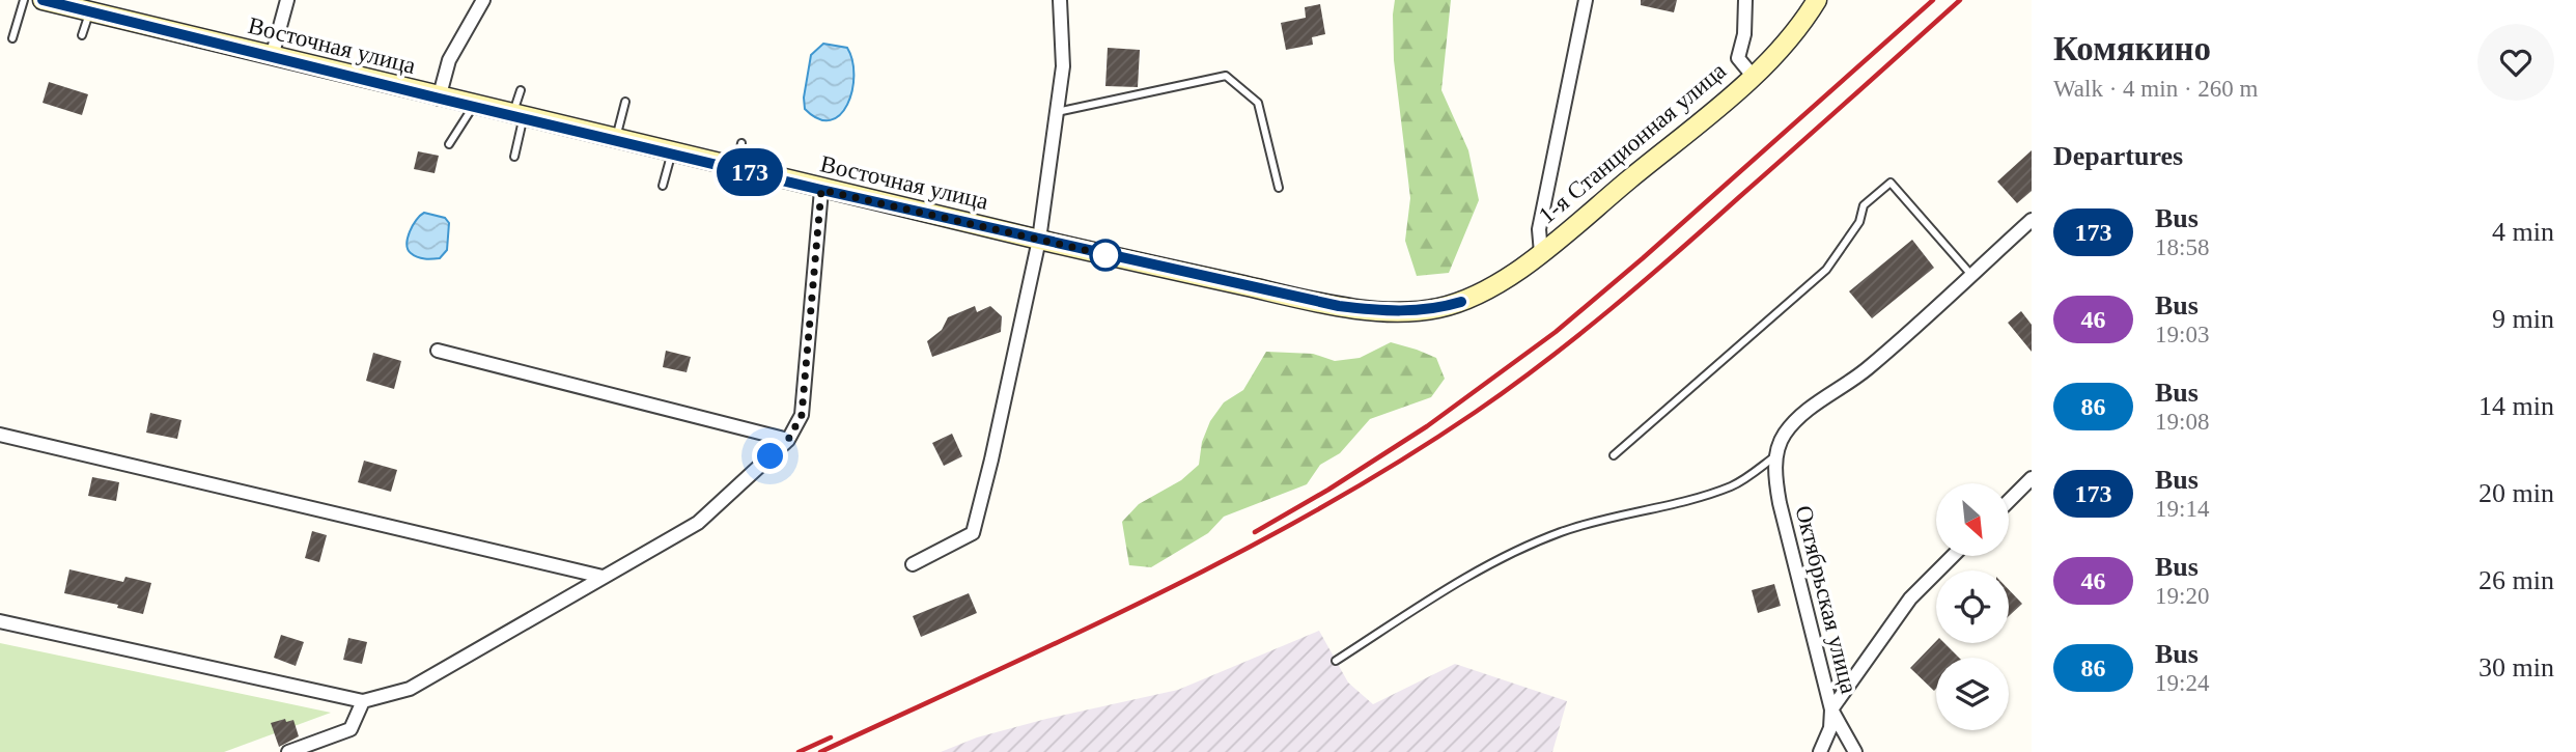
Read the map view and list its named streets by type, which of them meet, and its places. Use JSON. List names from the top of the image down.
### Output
{
  "streets": {
    "main road": ["Восточная улица", "1-я Станционная улица"],
    "street": ["Октябрьская улица"]
  },
  "crossings": [
    ["Восточная улица", "1-я Станционная улица"]
  ],
  "lines": ["bus line 173"],
  "north": "bottom right",
  "page": {
    "on_map": "173",
    "heading": [
      ["Комякино", "Walk · 4 min · 260 m"],
      "Departures"
    ],
    "list": [
      {
        "mark": "173",
        "name": "Bus",
        "note": "18:58",
        "value": "4 min"
      },
      {
        "mark": "46",
        "name": "Bus",
        "note": "19:03",
        "value": "9 min"
      },
      {
        "mark": "86",
        "name": "Bus",
        "note": "19:08",
        "value": "14 min"
      },
      {
        "mark": "173",
        "name": "Bus",
        "note": "19:14",
        "value": "20 min"
      },
      {
        "mark": "46",
        "name": "Bus",
        "note": "19:20",
        "value": "26 min"
      },
      {
        "mark": "86",
        "name": "Bus",
        "note": "19:24",
        "value": "30 min"
      }
    ]
  }
}
